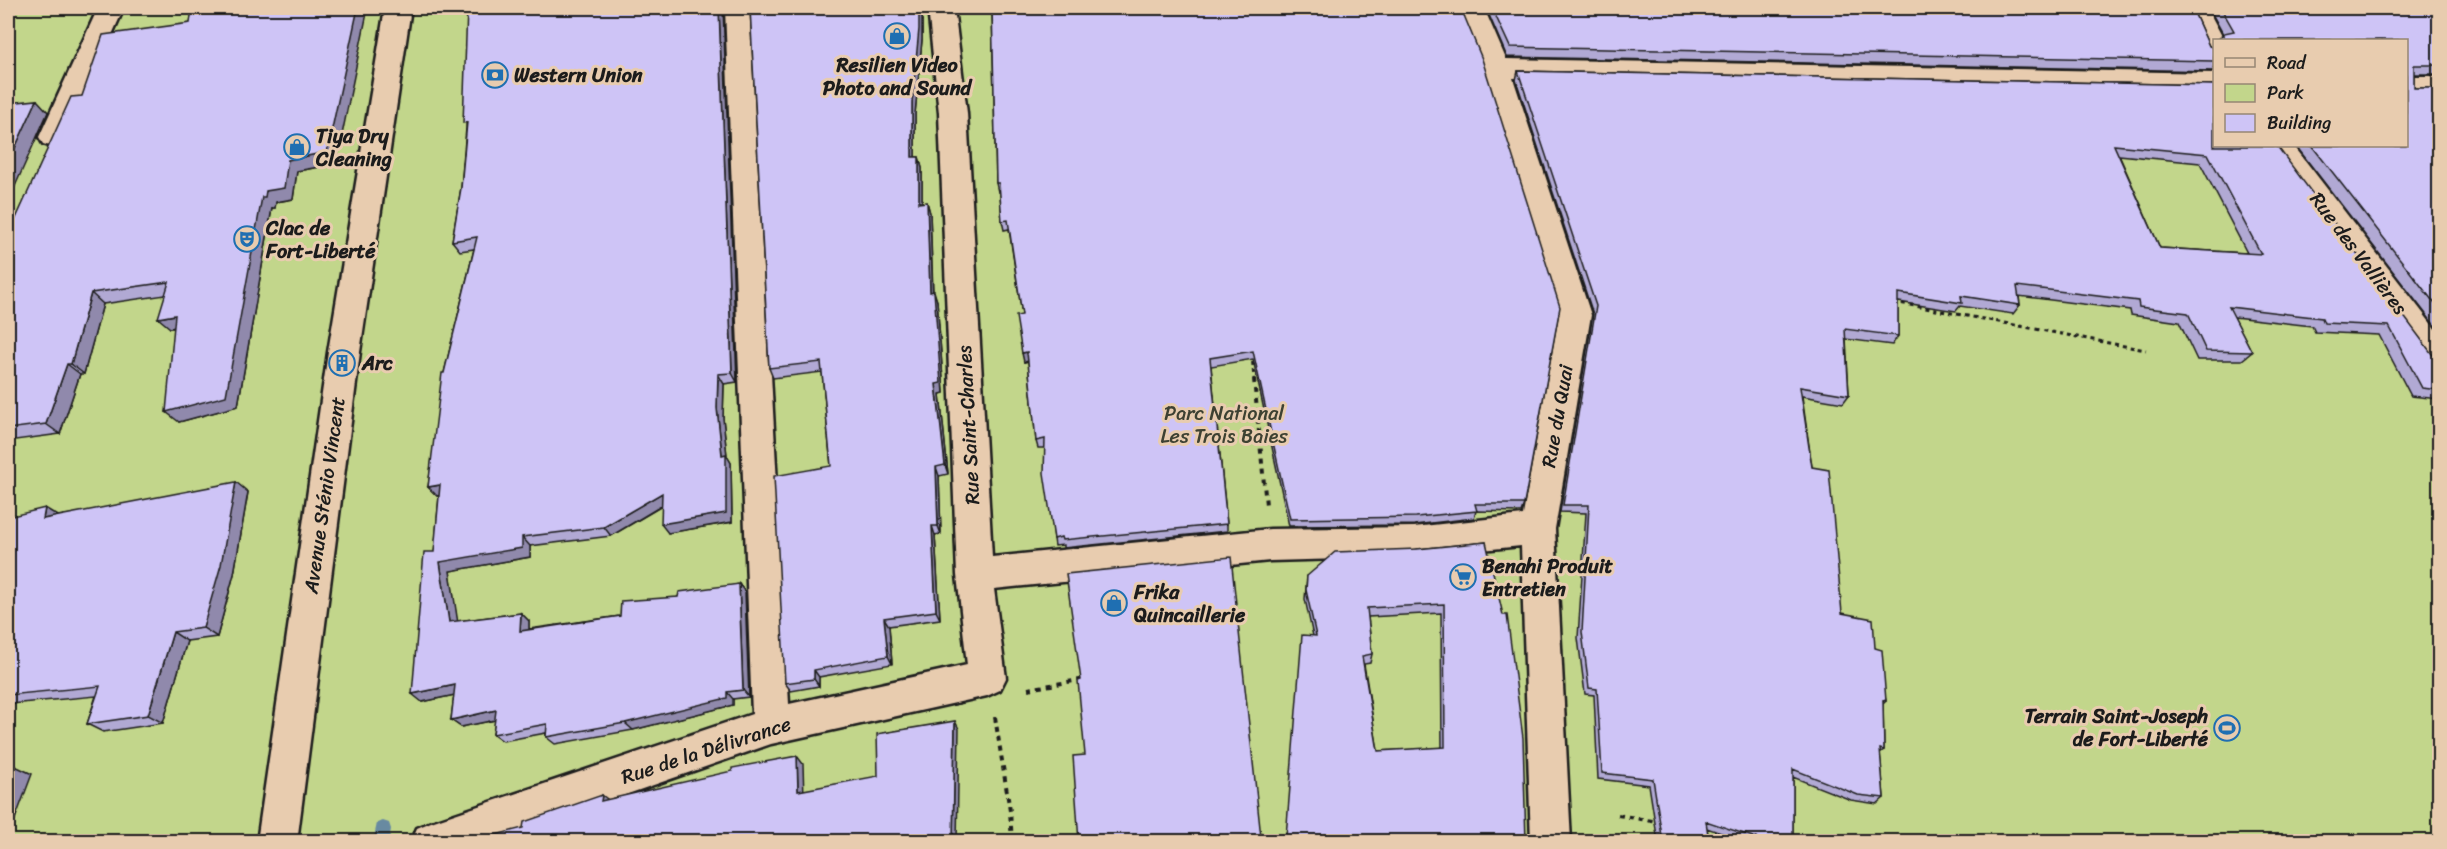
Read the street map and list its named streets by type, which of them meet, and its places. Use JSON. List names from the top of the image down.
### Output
{
  "streets": {
    "street": [
      "Rue des Vallières",
      "Rue du Quai",
      "Rue Saint-Charles",
      "Avenue Sténio Vincent",
      "Rue de la Délivrance"
    ]
  },
  "crossings": [
    ["Rue Saint-Charles", "Rue de la Délivrance"]
  ],
  "parks": ["Parc National Les Trois Baies"],
  "places": {
    "shop": ["Resilien Video Photo and Sound", "Tiya Dry Cleaning", "Frika Quincaillerie"],
    "bank": ["Western Union"],
    "theatre": ["Clac de Fort-Liberté"],
    "building": ["Arc"],
    "supermarket": ["Benahi Produit Entretien"],
    "sports": ["Terrain Saint-Joseph de Fort-Liberté"]
  },
  "legend": ["Road", "Park", "Building"]
}
